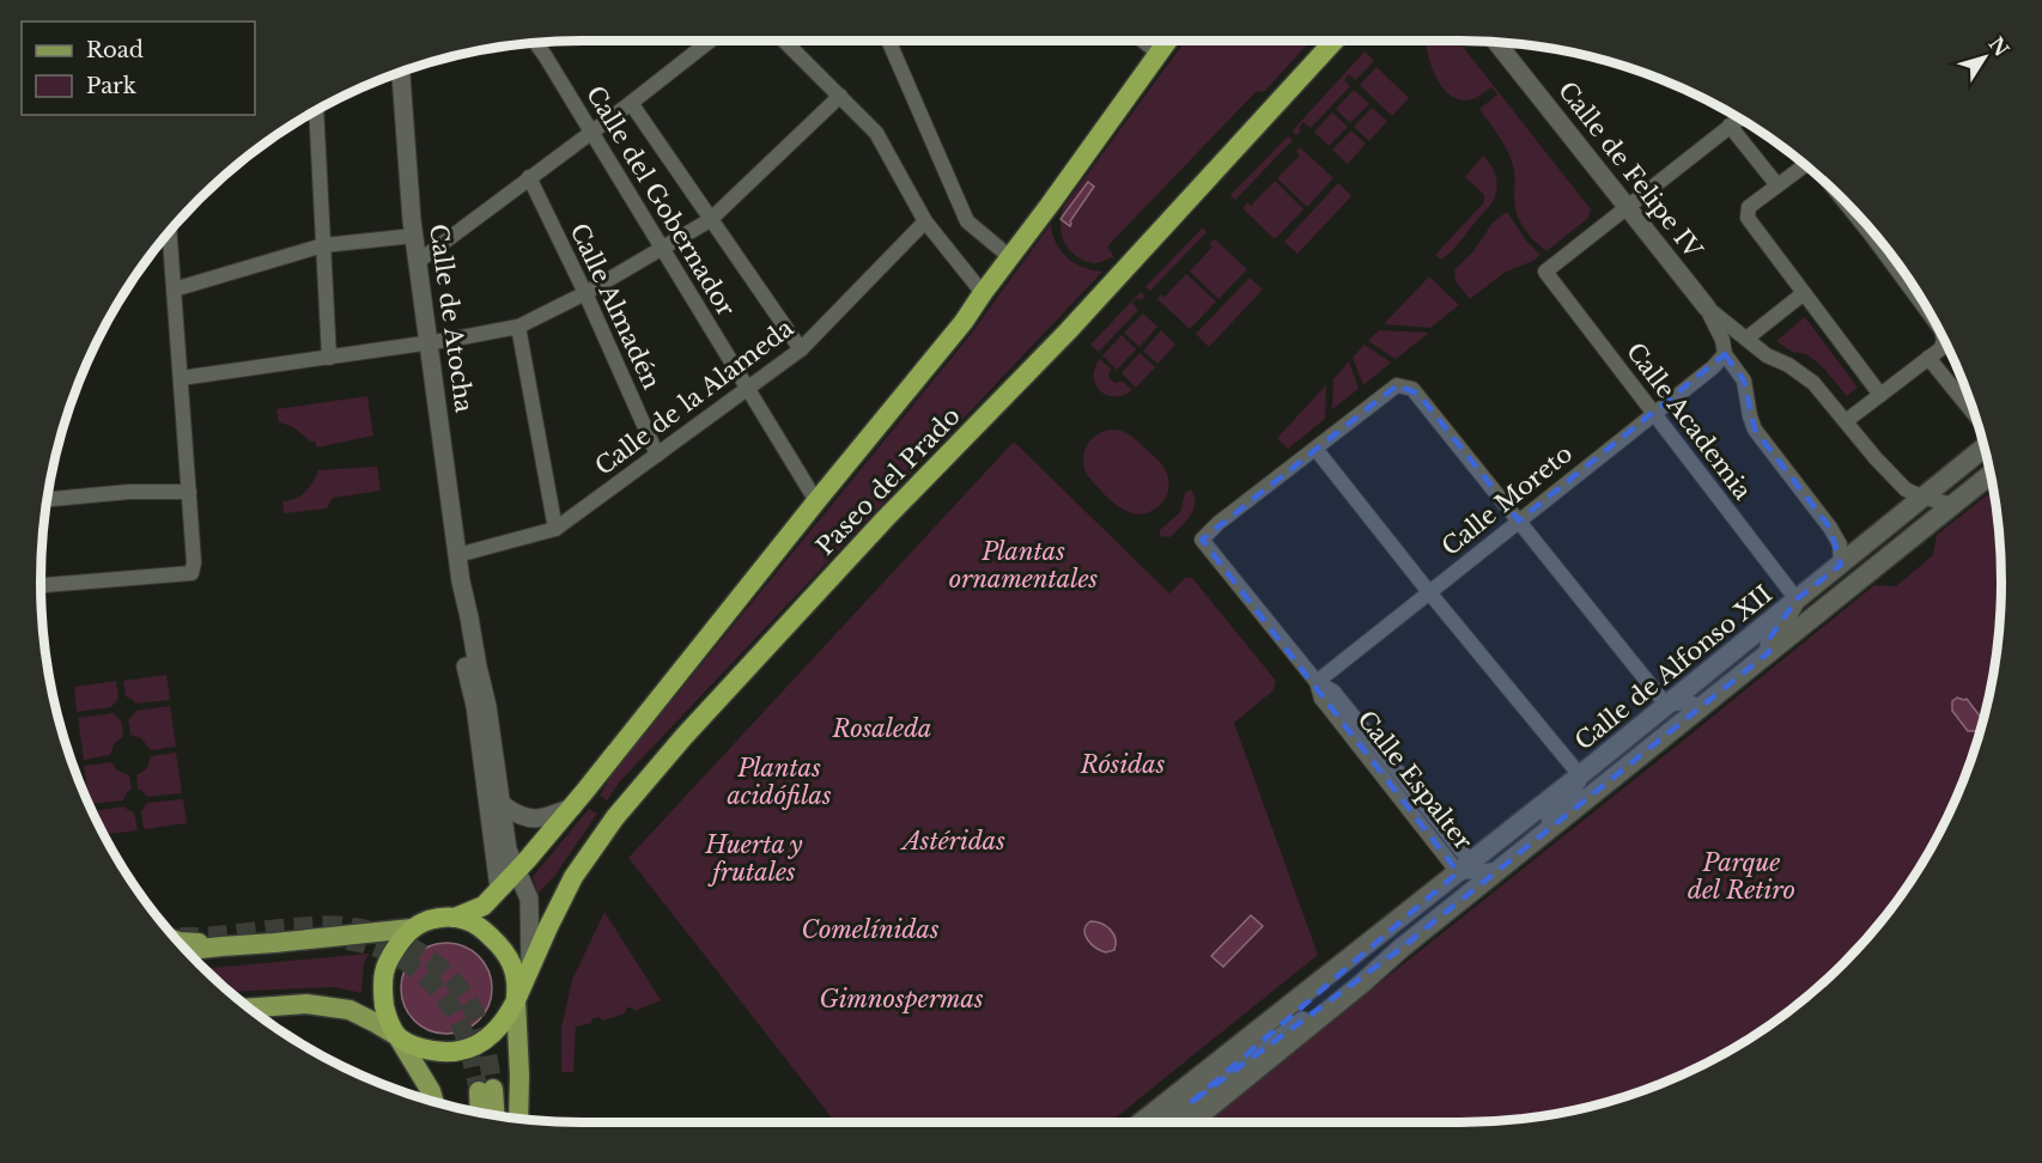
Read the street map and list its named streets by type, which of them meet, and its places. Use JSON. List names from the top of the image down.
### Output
{
  "streets": {
    "highway": ["Paseo del Prado"],
    "main road": ["Calle de Alfonso XII"],
    "street": [
      "Calle de Felipe IV",
      "Calle del Gobernador",
      "Calle Almadén",
      "Calle de Atocha",
      "Calle de la Alameda",
      "Calle Academia",
      "Calle Moreto",
      "Calle Espalter"
    ]
  },
  "crossings": [
    ["Calle de Felipe IV", "Calle Academia"],
    ["Calle de Felipe IV", "Calle Moreto"],
    ["Calle de Felipe IV", "Calle de Alfonso XII"],
    ["Calle del Gobernador", "Calle de la Alameda"],
    ["Calle del Gobernador", "Paseo del Prado"],
    ["Calle Almadén", "Calle de la Alameda"],
    ["Calle de Atocha", "Calle de la Alameda"],
    ["Calle de Atocha", "Paseo del Prado"],
    ["Calle Academia", "Calle Moreto"],
    ["Calle Academia", "Calle de Alfonso XII"],
    ["Calle Moreto", "Calle Espalter"],
    ["Calle de Alfonso XII", "Calle Espalter"]
  ],
  "parks": [
    "Plantas ornamentales",
    "Rosaleda",
    "Rósidas",
    "Plantas acidófilas",
    "Astéridas",
    "Huerta y frutales",
    "Parque del Retiro",
    "Comelínidas",
    "Gimnospermas"
  ],
  "legend": ["Road", "Park"],
  "north": "top right"
}
